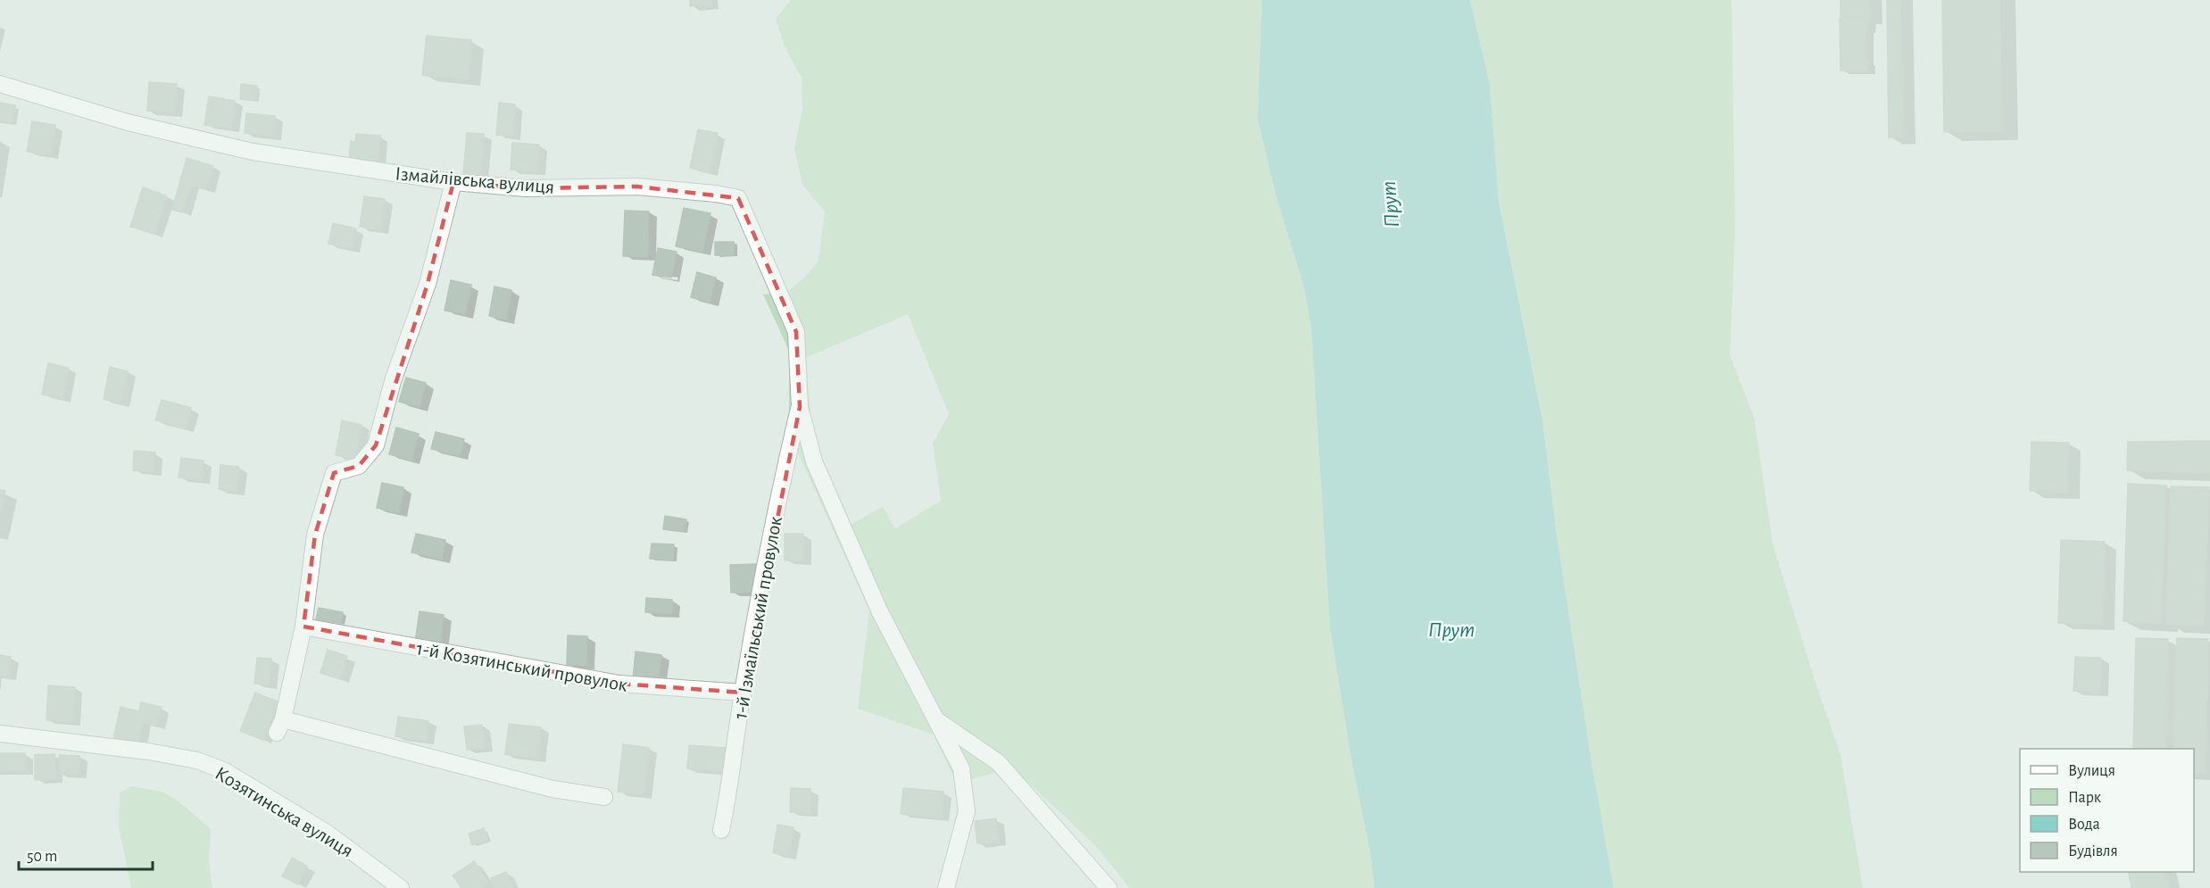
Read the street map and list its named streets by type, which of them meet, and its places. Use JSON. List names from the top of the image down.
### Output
{
  "streets": {
    "street": [
      "Ізмайлівська вулиця",
      "1-й Ізмаїльський провулок",
      "1-й Козятинський провулок",
      "Козятинська вулиця"
    ]
  },
  "crossings": [
    ["Ізмайлівська вулиця", "1-й Ізмаїльський провулок"],
    ["1-й Ізмаїльський провулок", "1-й Козятинський провулок"]
  ],
  "water": ["Прут"],
  "legend": [
    "Вулиця",
    "Парк",
    "Вода",
    "Будівля"
  ],
  "scale_bar": "50 m"
}
